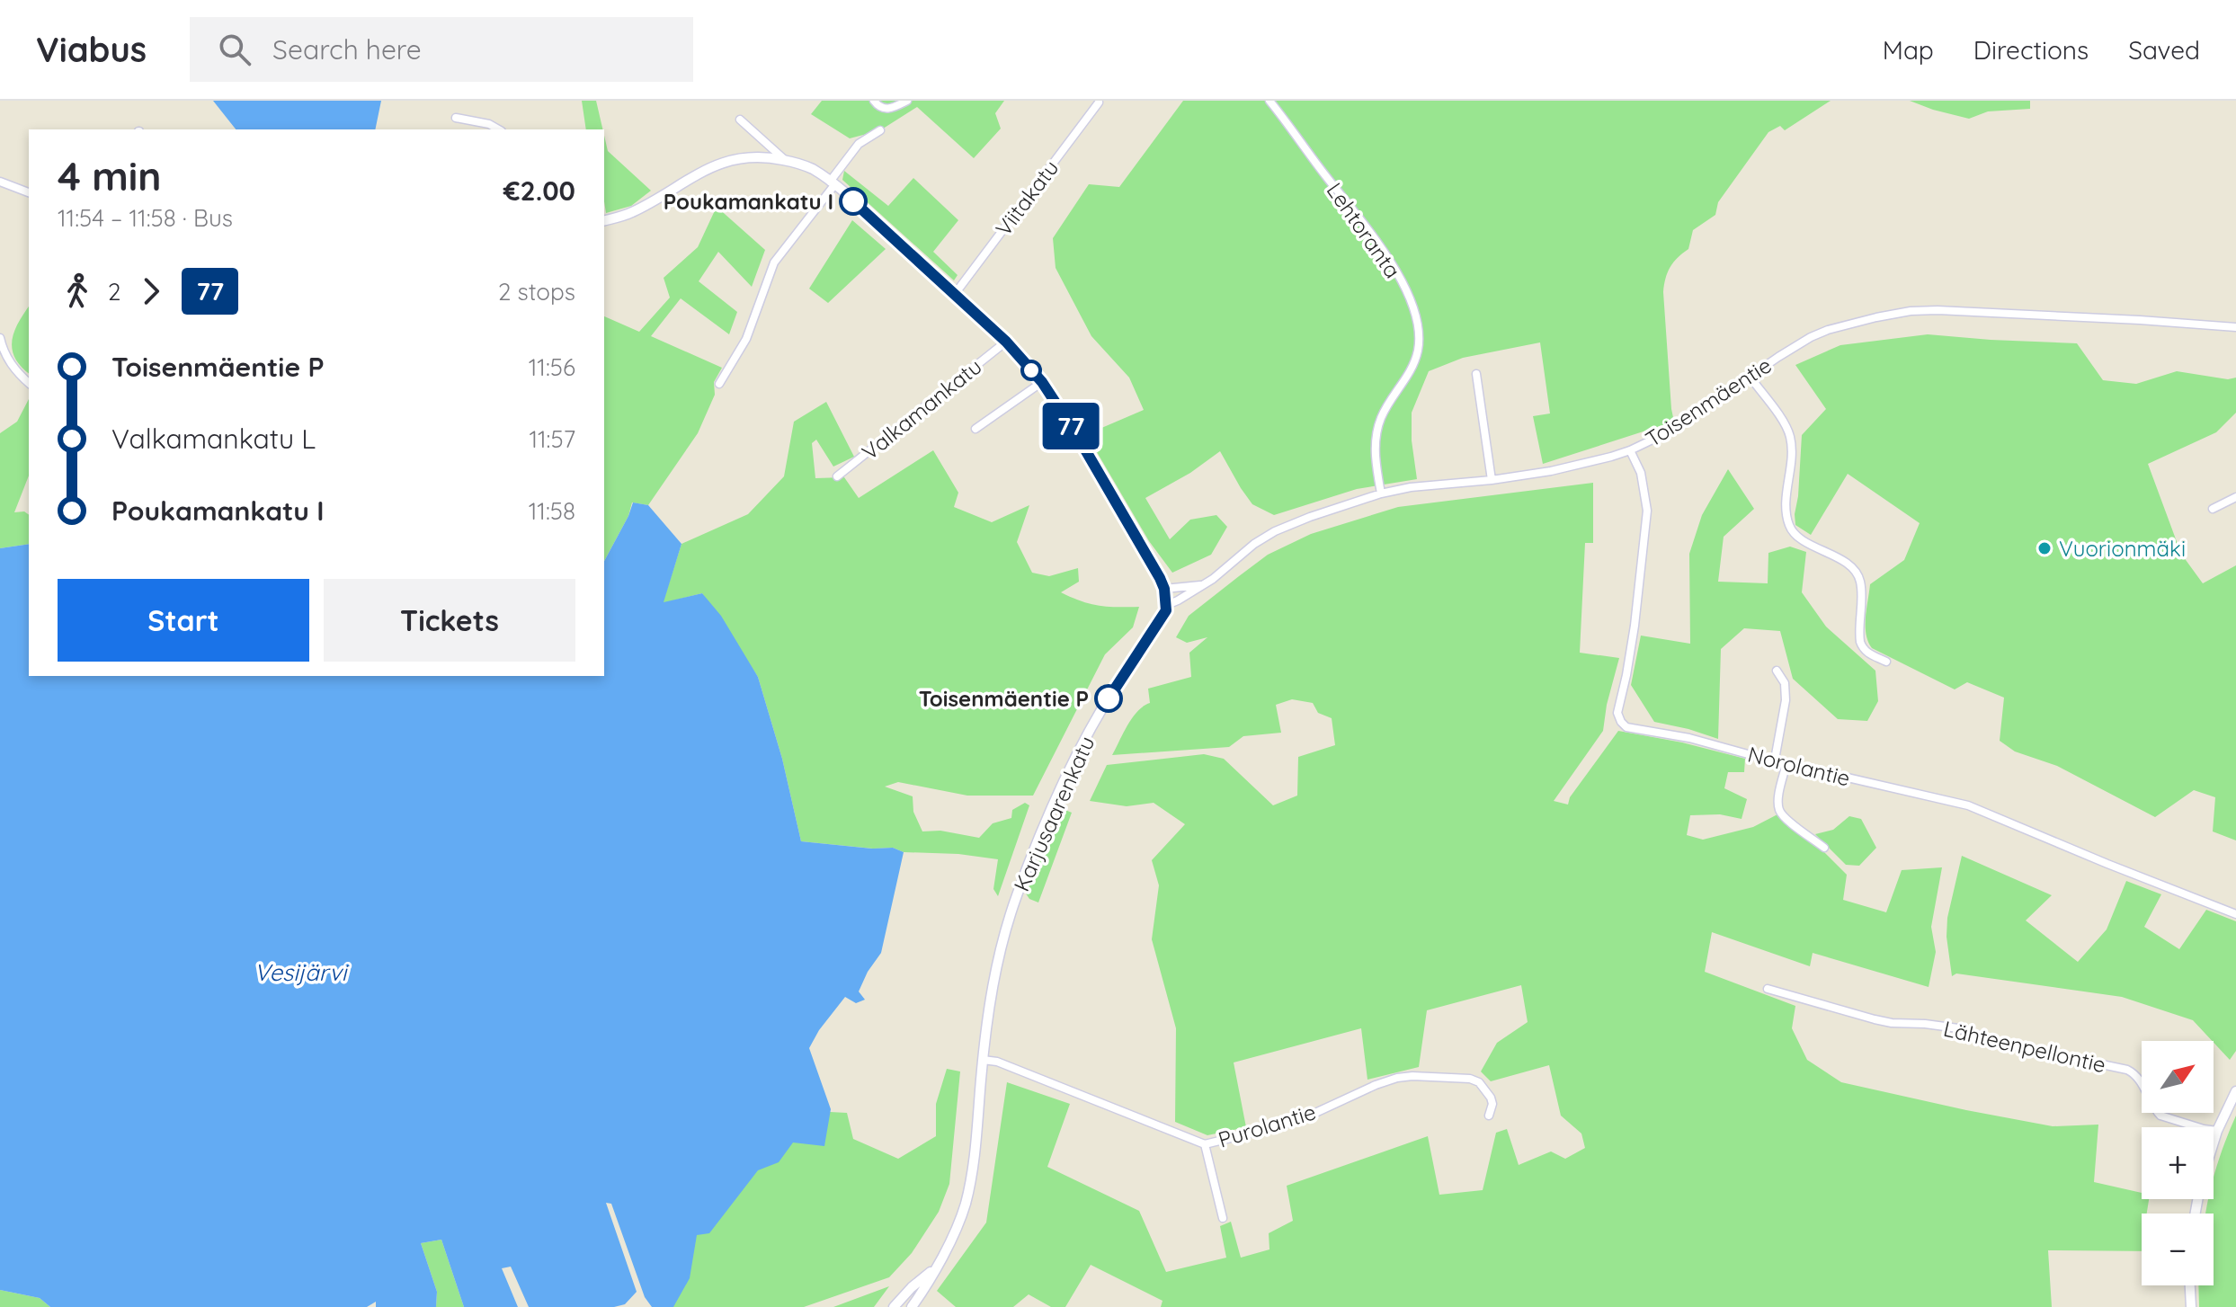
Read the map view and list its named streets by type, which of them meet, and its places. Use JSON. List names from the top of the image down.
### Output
{
  "streets": {
    "street": [
      "Viitakatu",
      "Lehtoranta",
      "Toisenmäentie",
      "Valkamankatu",
      "Norolantie",
      "Karjusaarenkatu",
      "Lähteenpellontie",
      "Purolantie"
    ]
  },
  "crossings": [
    ["Lehtoranta", "Toisenmäentie"],
    ["Toisenmäentie", "Norolantie"],
    ["Toisenmäentie", "Karjusaarenkatu"],
    ["Karjusaarenkatu", "Purolantie"]
  ],
  "water": ["Vesijärvi"],
  "places": ["Poukamankatu I", "Vuorionmäki", "Toisenmäentie P"],
  "lines": ["bus line 77"],
  "north": "top right",
  "page": {
    "header": "Viabus",
    "search": "Search here",
    "nav": ["Map", "Directions", "Saved"],
    "on_map": "77",
    "heading": ["4 min", "11:54 – 11:58 · Bus", "€2.00"],
    "legs": ["2", "77", "2 stops"],
    "list": [
      {
        "name": "Toisenmäentie P",
        "value": "11:56"
      },
      {
        "name": "Valkamankatu L",
        "value": "11:57"
      },
      {
        "name": "Poukamankatu I",
        "value": "11:58"
      }
    ],
    "buttons": ["Start", "Tickets"],
    "map_buttons": ["+", "−"]
  }
}
